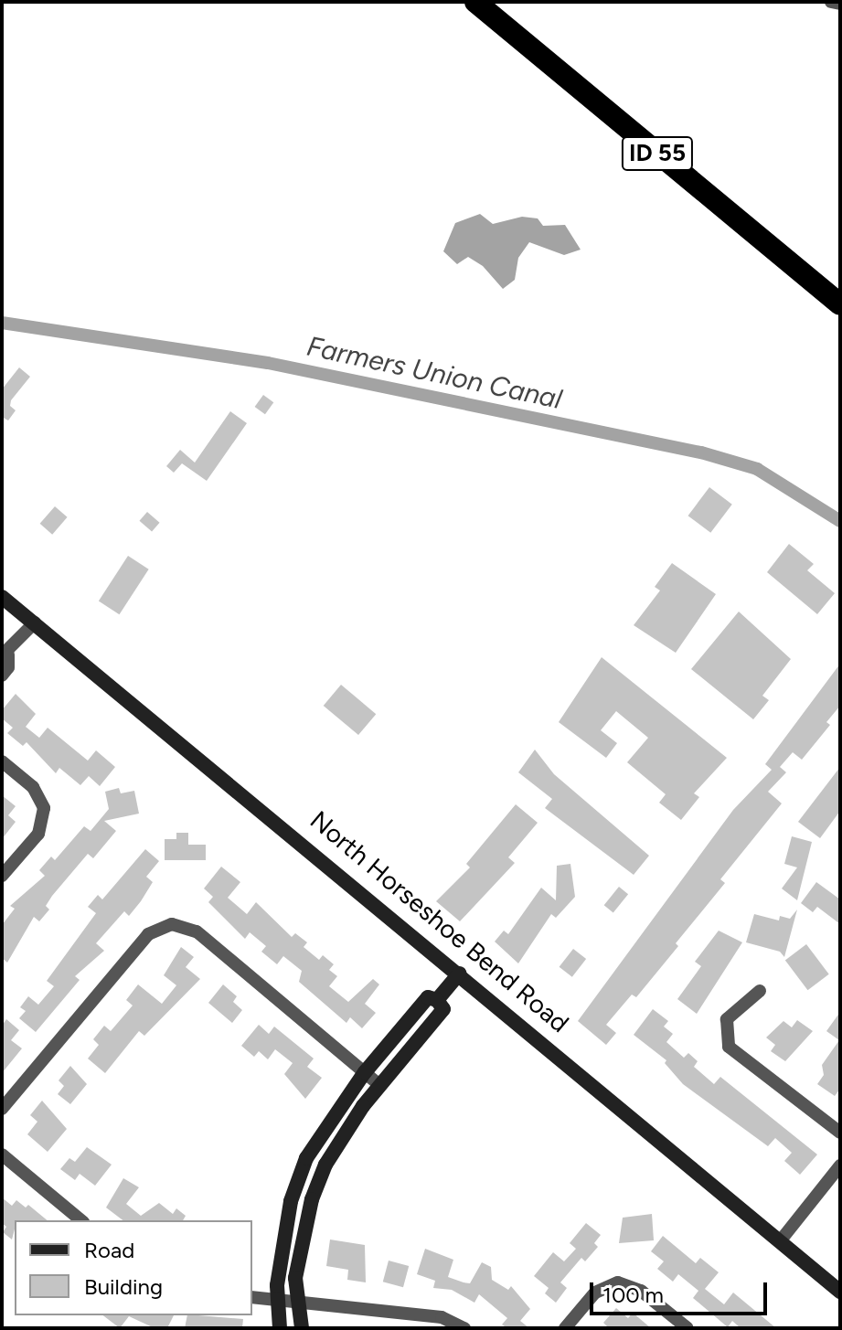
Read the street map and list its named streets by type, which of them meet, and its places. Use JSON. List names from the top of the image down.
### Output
{
  "streets": {
    "highway": ["ID 55"],
    "street": ["North Horseshoe Bend Road"]
  },
  "water": ["Farmers Union Canal"],
  "legend": ["Road", "Building"],
  "scale_bar": "100 m"
}
